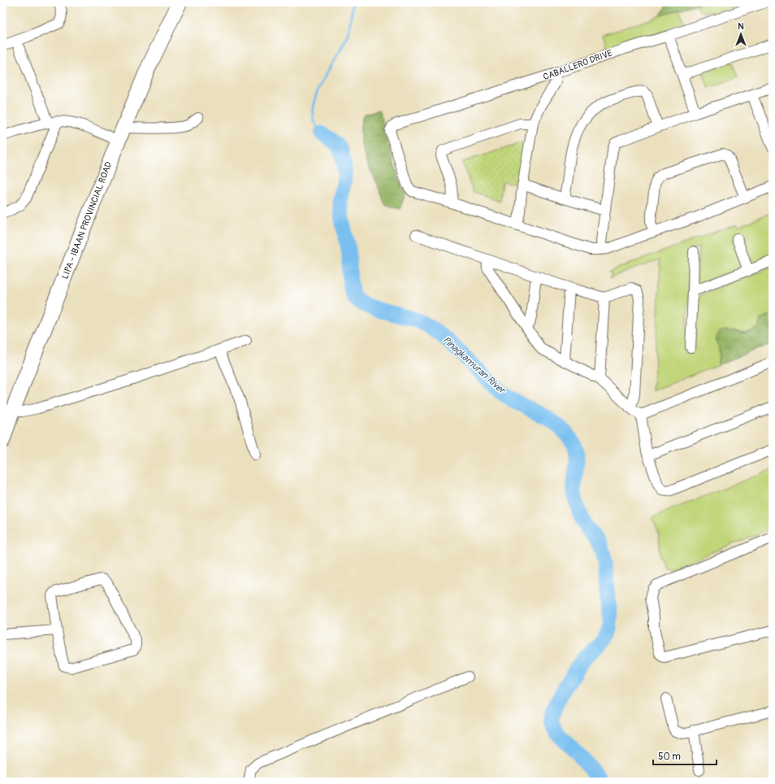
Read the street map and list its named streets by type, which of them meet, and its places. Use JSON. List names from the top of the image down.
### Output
{
  "streets": {
    "main road": ["LIPA - IBAAN PROVINCIAL ROAD"],
    "street": ["CABALLERO DRIVE"]
  },
  "water": ["Pinagkamuran River"],
  "scale_bar": "50 m",
  "north": "top"
}
